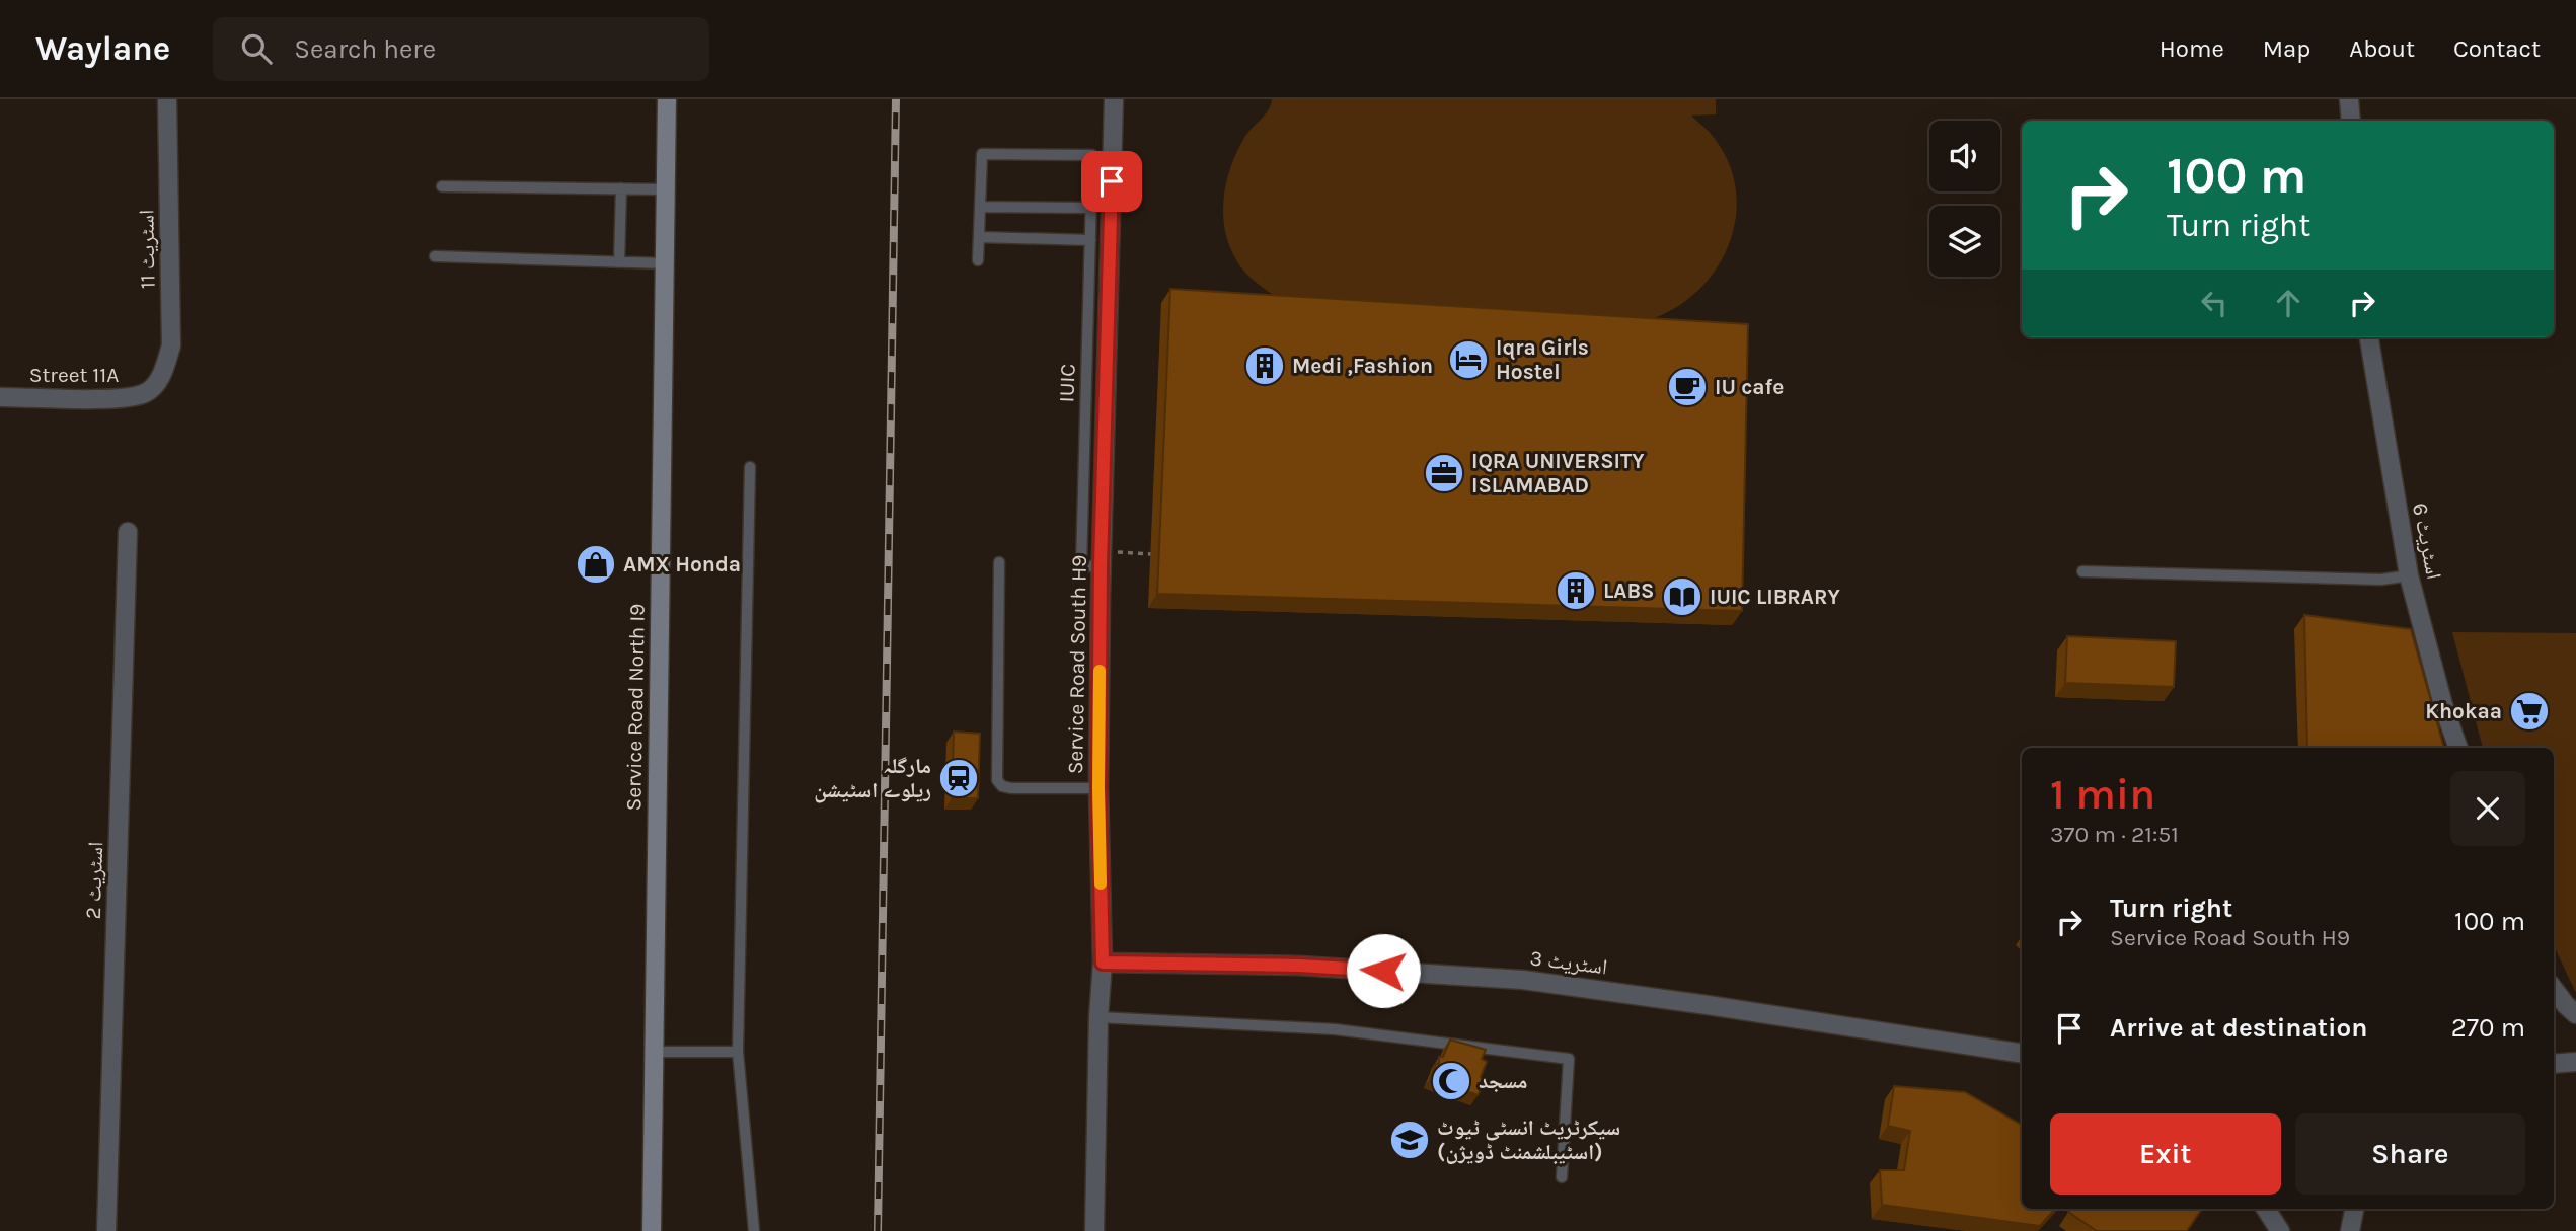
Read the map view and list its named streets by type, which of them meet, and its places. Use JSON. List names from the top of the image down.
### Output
{
  "streets": {
    "main road": ["Service Road North I9"],
    "street": [
      "اسٹریٹ 11",
      "Street 11A",
      "اسٹریٹ 6",
      "Service Road South H9",
      "اسٹریٹ 2",
      "اسٹریٹ 3"
    ],
    "lane": ["IUIC"]
  },
  "crossings": [
    ["اسٹریٹ 11", "Street 11A"],
    ["IUIC", "Service Road South H9"],
    ["Service Road South H9", "اسٹریٹ 3"]
  ],
  "places": {
    "hotel": ["Iqra Girls Hostel"],
    "building": ["Medi ,Fashion", "LABS"],
    "cafe": ["IU cafe"],
    "office": ["IQRA UNIVERSITY ISLAMABAD"],
    "shop": ["AMX Honda"],
    "library": ["IUIC LIBRARY"],
    "supermarket": ["Khokaa"],
    "station": ["مارگلہ ریلوے اسٹیشن"],
    "mosque": ["مسجد"],
    "school or university": ["سیکرٹریٹ انسٹی ٹیوٹ (اسٹیبلشمنٹ ڈویژن)"]
  },
  "page": {
    "header": "Waylane",
    "search": "Search here",
    "nav": [
      "Home",
      "Map",
      "About",
      "Contact"
    ],
    "turn": ["100 m", "Turn right"],
    "heading": ["1 min", "370 m · 21:51"],
    "list": [
      {
        "name": "Turn right",
        "note": "Service Road South H9",
        "value": "100 m"
      },
      {
        "name": "Arrive at destination",
        "value": "270 m"
      }
    ],
    "buttons": ["Exit", "Share"]
  }
}
